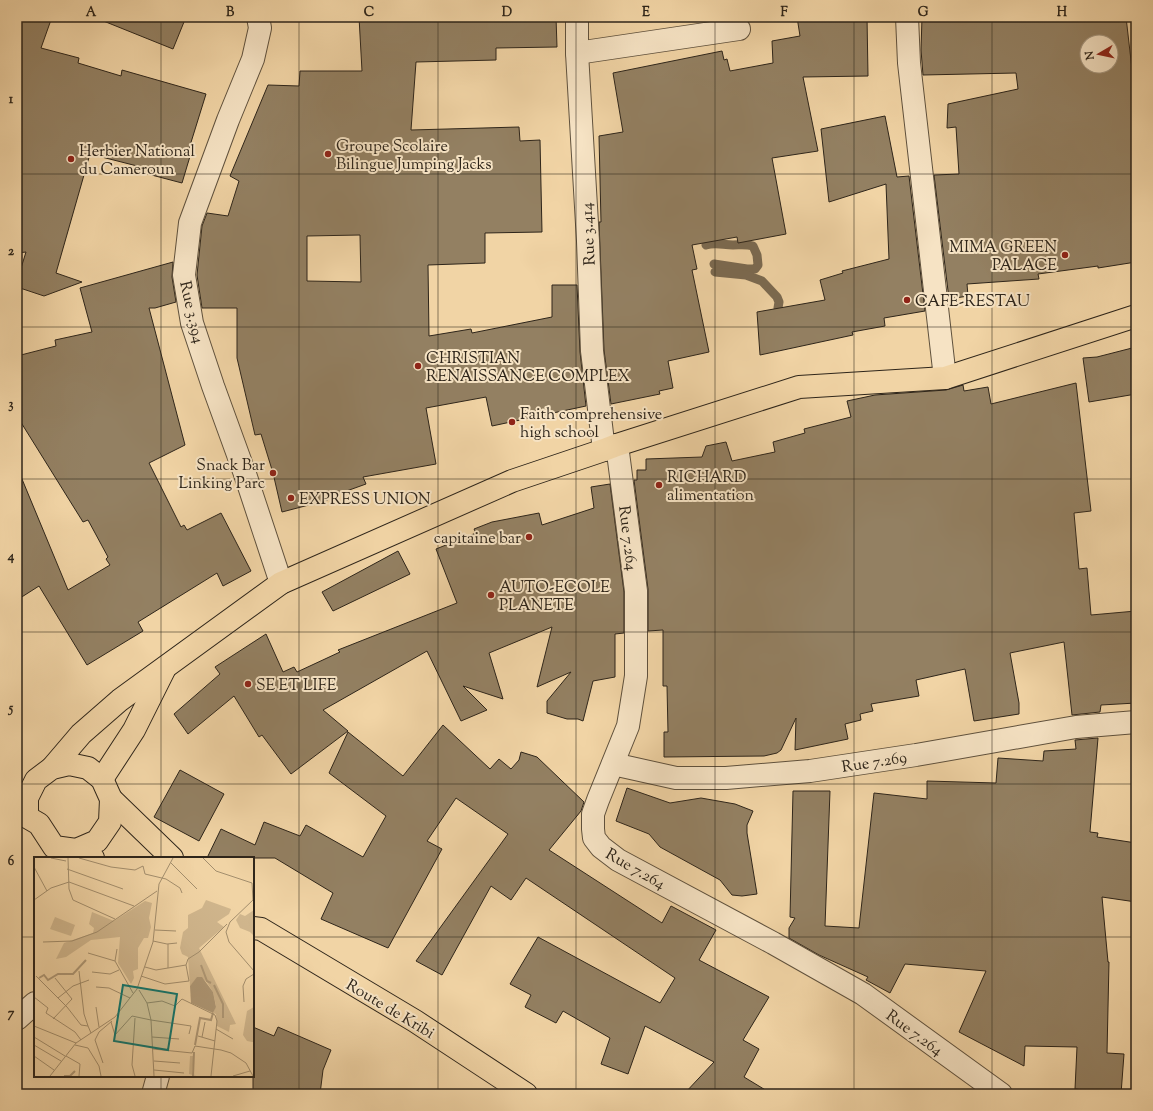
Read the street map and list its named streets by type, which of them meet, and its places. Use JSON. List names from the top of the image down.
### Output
{
  "streets": {
    "main road": ["Route de Kribi"],
    "street": [
      "Rue 3.414",
      "Rue 3.394",
      "Rue 7.264",
      "Rue 7.269"
    ]
  },
  "crossings": [
    ["Rue 3.414", "Rue 7.264"],
    ["Rue 7.264", "Rue 7.269"]
  ],
  "places": [
    "Groupe Scolaire Bilingue Jumping Jacks",
    "Herbier National du Cameroun",
    "MIMA GREEN PALACE",
    "CAFE-RESTAU",
    "CHRISTIAN RENAISSANCE COMPLEX",
    "Faith comprehensive high school",
    "Snack Bar Linking Parc",
    "RICHARD alimentation",
    "EXPRESS UNION",
    "capitaine bar",
    "AUTO-ECOLE PLANETE",
    "SE ET LIFE"
  ],
  "north": "left",
  "grid": {
    "columns": [
      "A",
      "B",
      "C",
      "D",
      "E",
      "F",
      "G",
      "H"
    ],
    "rows": [
      "1",
      "2",
      "3",
      "4",
      "5",
      "6",
      "7"
    ]
  }
}
